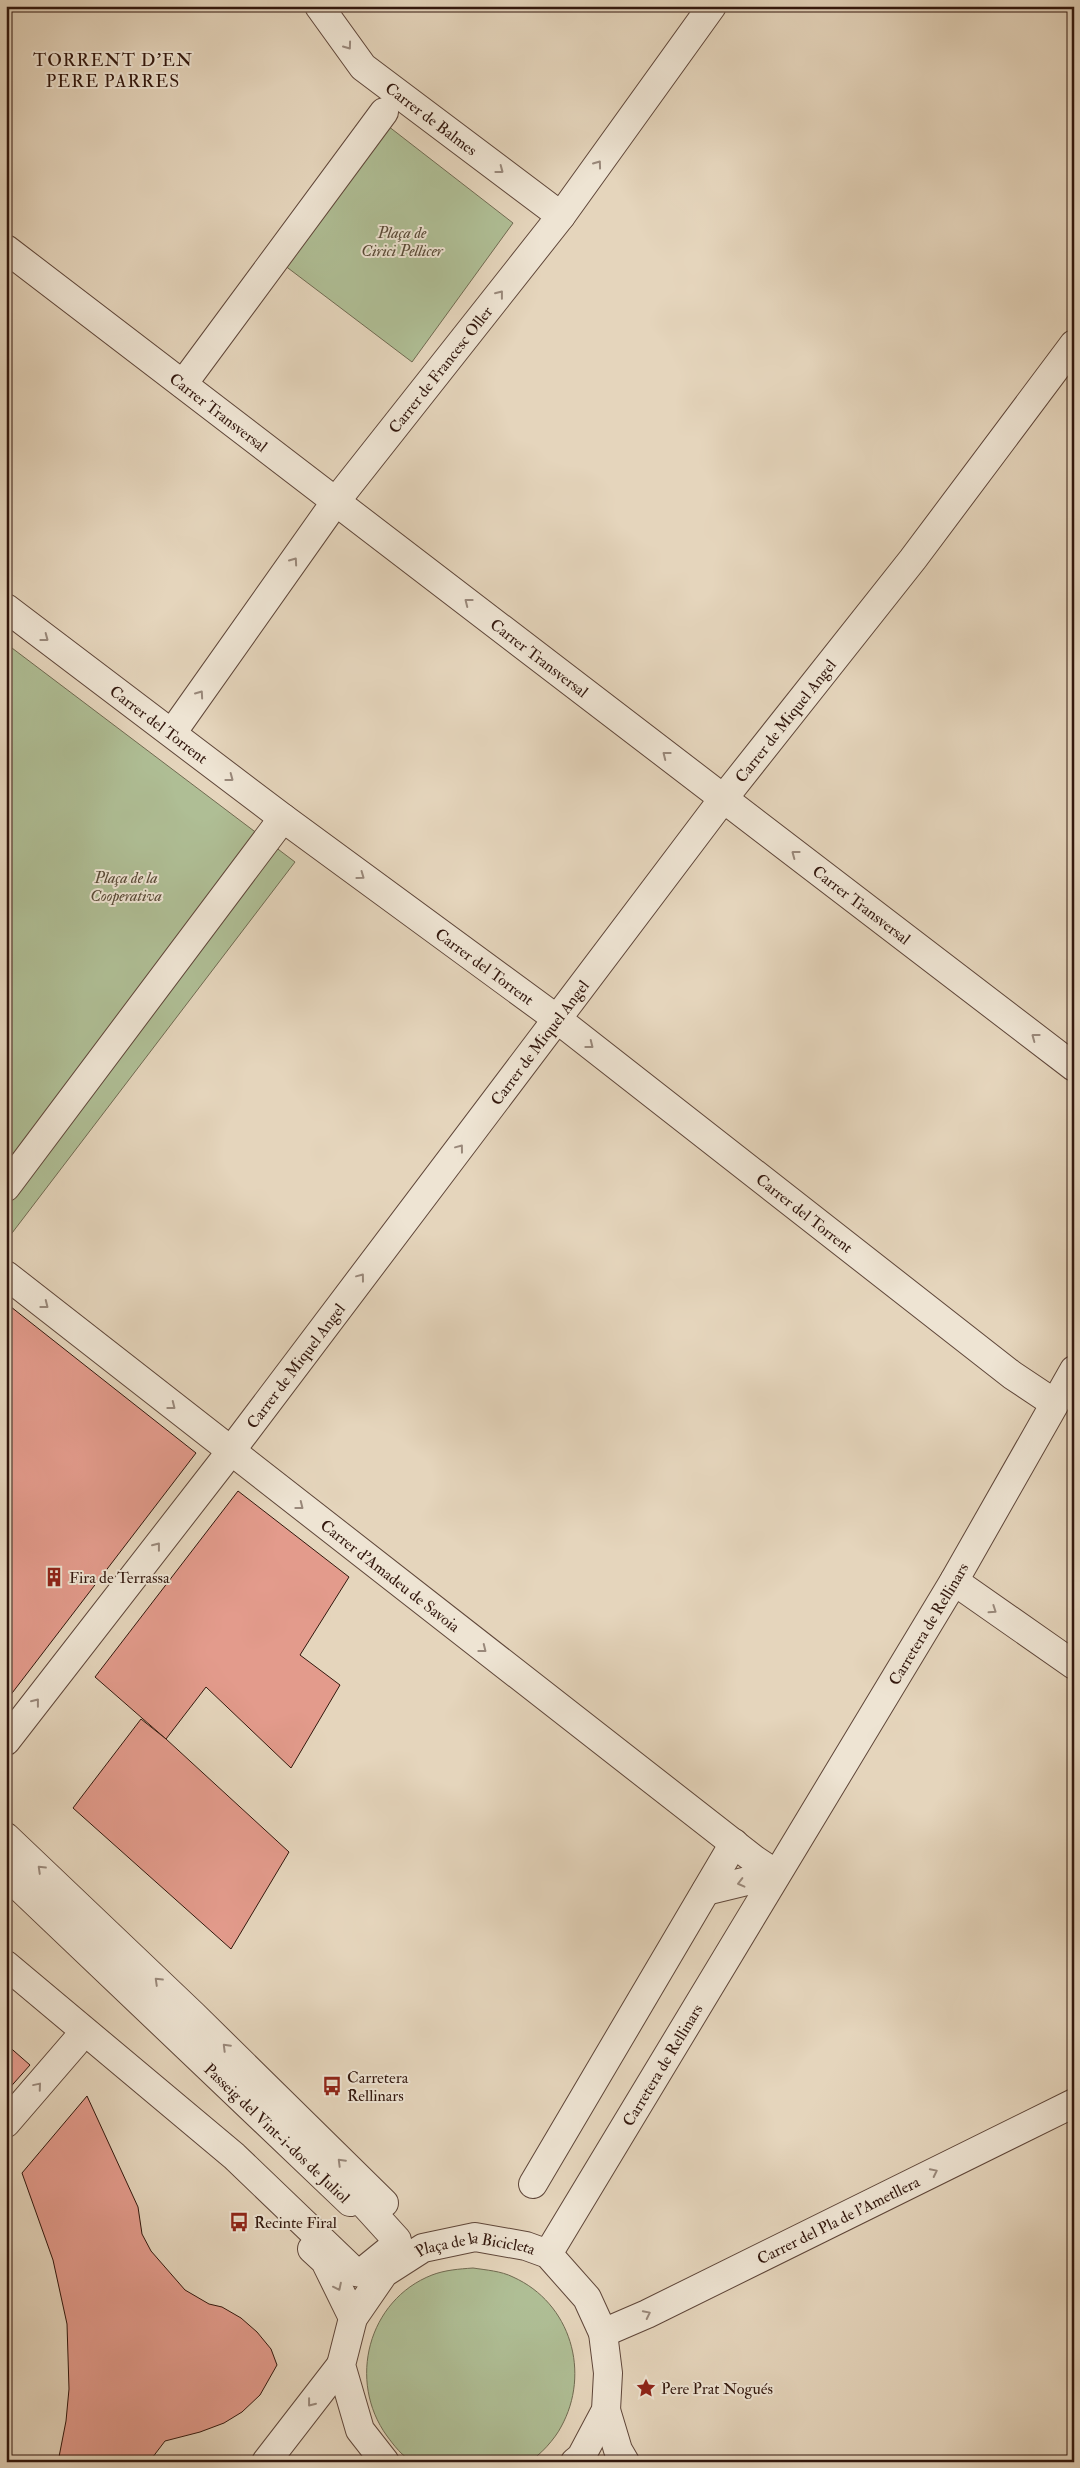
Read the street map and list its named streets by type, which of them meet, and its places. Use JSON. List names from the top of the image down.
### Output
{
  "streets": {
    "street": [
      "Carrer de Balmes",
      "Carrer de Francesc Oller",
      "Carrer Transversal",
      "Carrer de Miquel Angel",
      "Carrer del Torrent",
      "Carrer d'Amadeu de Savoia",
      "Carretera de Rellinars",
      "Passeig del Vint-i-dos de Juliol",
      "Carrer del Pla de l'Ametllera",
      "Plaça de la Bicicleta"
    ]
  },
  "crossings": [
    ["Carrer de Balmes", "Carrer de Francesc Oller"],
    ["Carrer de Francesc Oller", "Carrer Transversal"],
    ["Carrer de Francesc Oller", "Carrer del Torrent"],
    ["Carrer Transversal", "Carrer de Miquel Angel"],
    ["Carrer de Miquel Angel", "Carrer del Torrent"],
    ["Carrer de Miquel Angel", "Carrer d'Amadeu de Savoia"],
    ["Carrer del Torrent", "Carretera de Rellinars"],
    ["Carrer d'Amadeu de Savoia", "Carretera de Rellinars"],
    ["Carretera de Rellinars", "Plaça de la Bicicleta"],
    ["Passeig del Vint-i-dos de Juliol", "Plaça de la Bicicleta"],
    ["Carrer del Pla de l'Ametllera", "Plaça de la Bicicleta"]
  ],
  "one_way": [
    "Carrer de Balmes",
    "Carrer Transversal",
    "Carrer de Miquel Angel",
    "Carrer del Torrent",
    "Carrer d'Amadeu de Savoia",
    "Carrer del Pla de l'Ametllera"
  ],
  "districts": ["TORRENT D'EN PERE PARRES"],
  "parks": ["Plaça de Cirici Pellicer", "Plaça de la Cooperativa"],
  "places": {
    "building": ["Fira de Terrassa"],
    "bus stop": ["Carretera Rellinars", "Recinte Firal"],
    "place": ["Pere Prat Nogués"]
  }
}
